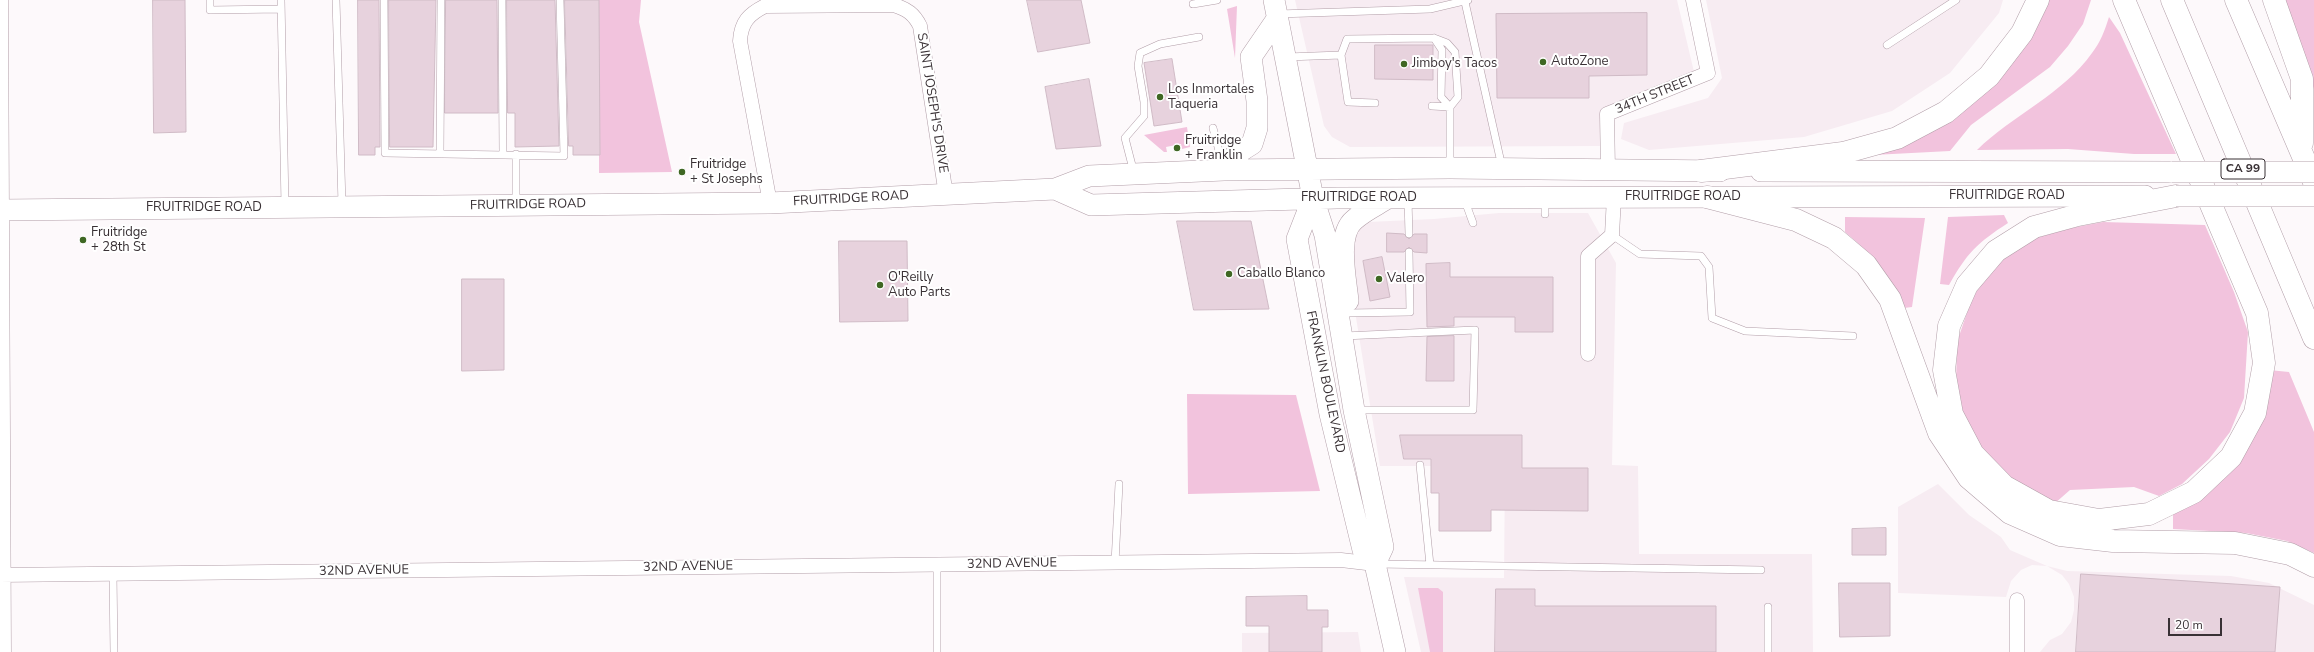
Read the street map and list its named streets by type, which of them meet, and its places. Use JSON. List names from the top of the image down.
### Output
{
  "streets": {
    "highway": ["CA 99"],
    "main road": ["FRUITRIDGE ROAD", "FRANKLIN BOULEVARD"],
    "street": ["34TH STREET", "SAINT JOSEPH'S DRIVE", "32ND AVENUE"]
  },
  "crossings": [
    ["34TH STREET", "FRUITRIDGE ROAD"],
    ["SAINT JOSEPH'S DRIVE", "FRUITRIDGE ROAD"],
    ["FRUITRIDGE ROAD", "FRANKLIN BOULEVARD"],
    ["FRANKLIN BOULEVARD", "32ND AVENUE"]
  ],
  "places": [
    "AutoZone",
    "Jimboy's Tacos",
    "Los Inmortales Taqueria",
    "Fruitridge + Franklin",
    "Fruitridge + St Josephs",
    "Fruitridge + 28th St",
    "Caballo Blanco",
    "Valero",
    "O'Reilly Auto Parts"
  ],
  "scale_bar": "20 m"
}
